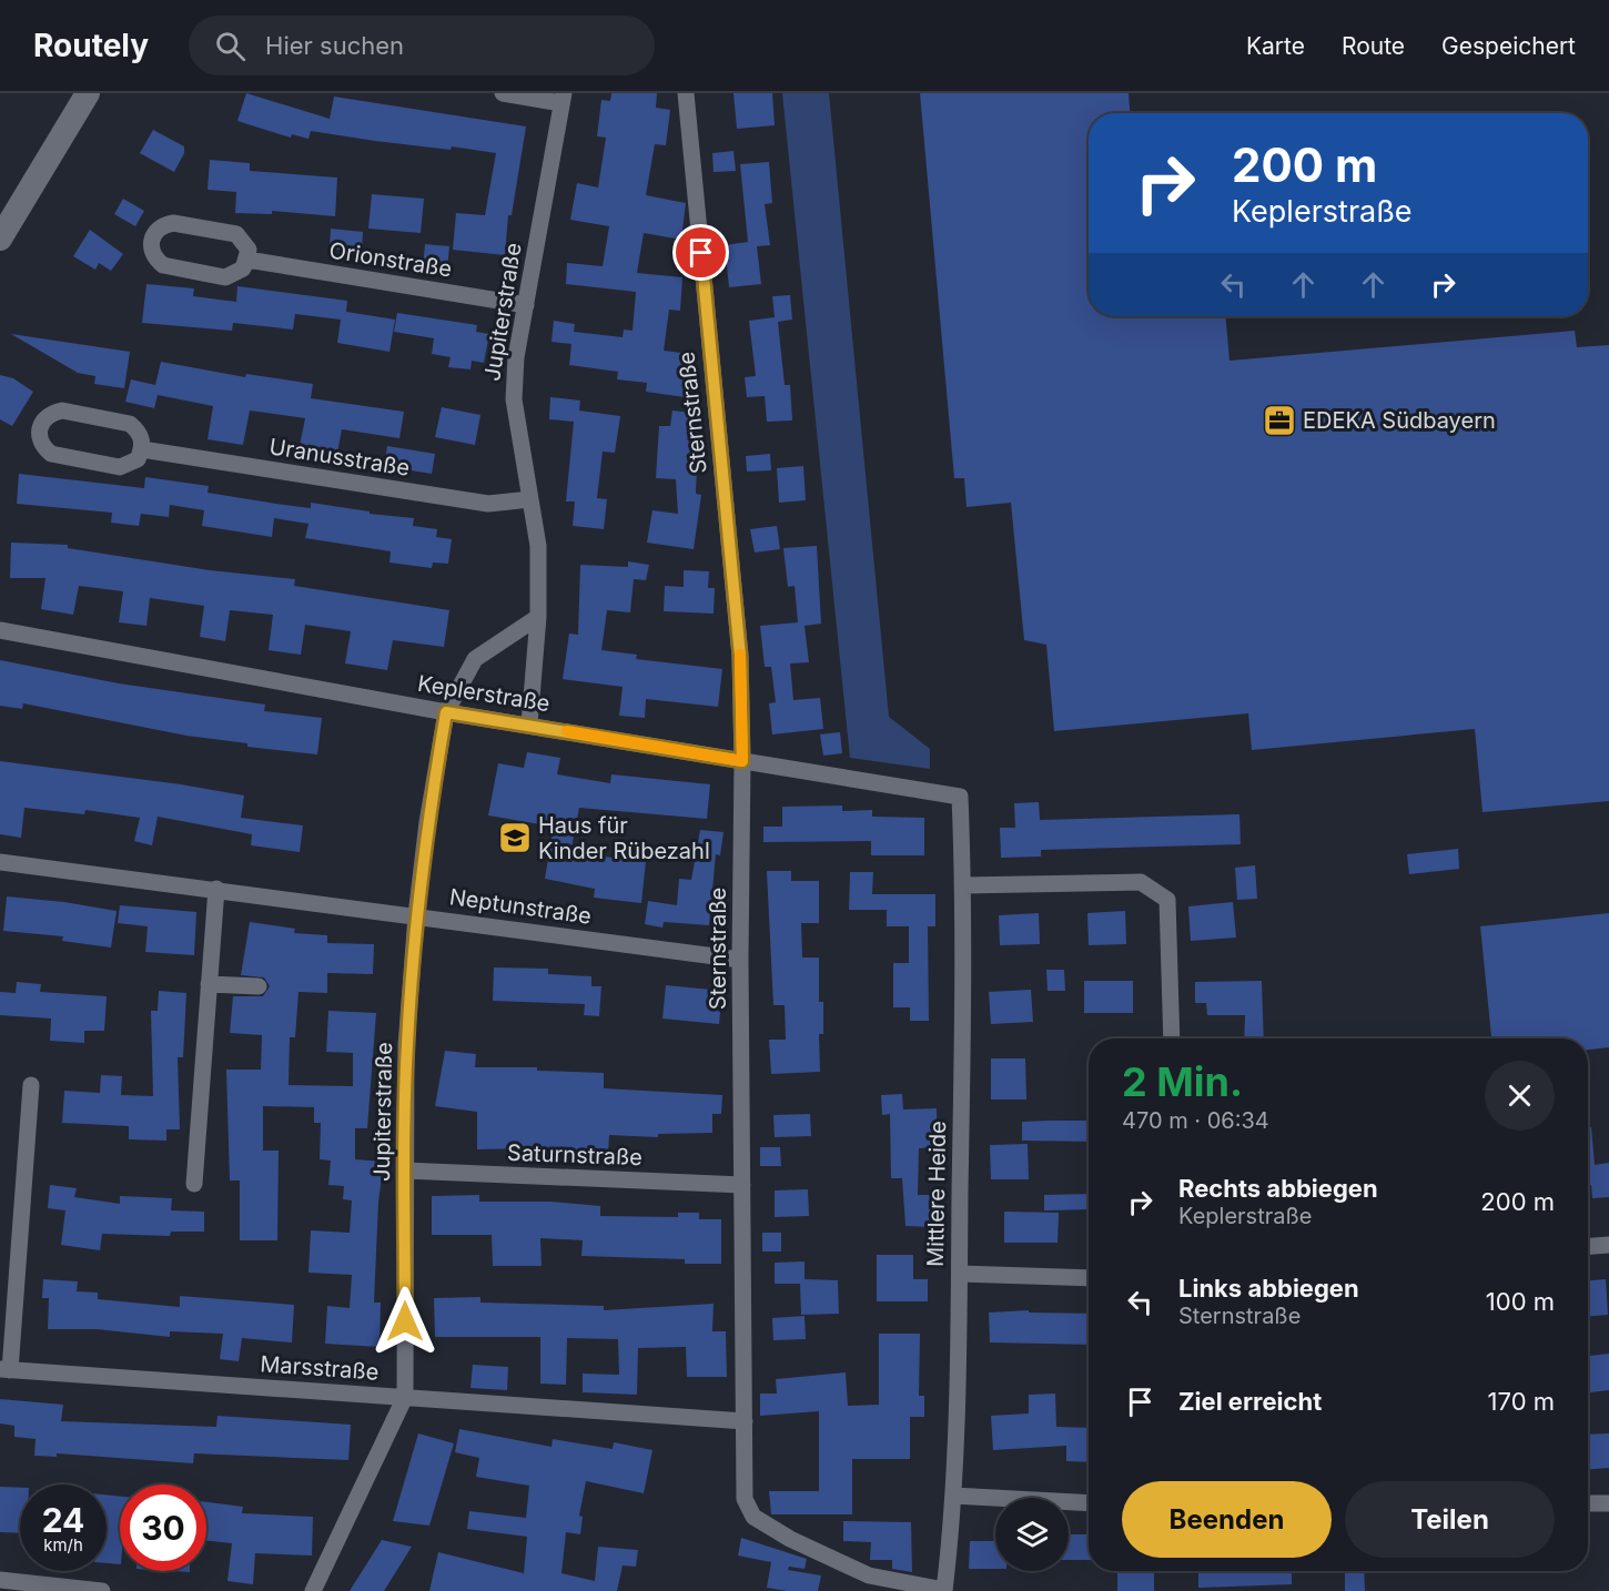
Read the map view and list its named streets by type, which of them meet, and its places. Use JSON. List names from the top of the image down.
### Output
{
  "streets": {
    "street": [
      "Orionstraße",
      "Jupiterstraße",
      "Sternstraße",
      "Uranusstraße",
      "Keplerstraße",
      "Neptunstraße",
      "Saturnstraße",
      "Mittlere Heide",
      "Marsstraße"
    ]
  },
  "crossings": [
    ["Orionstraße", "Jupiterstraße"],
    ["Jupiterstraße", "Uranusstraße"],
    ["Jupiterstraße", "Keplerstraße"],
    ["Jupiterstraße", "Neptunstraße"],
    ["Jupiterstraße", "Saturnstraße"],
    ["Jupiterstraße", "Marsstraße"],
    ["Sternstraße", "Keplerstraße"],
    ["Sternstraße", "Neptunstraße"],
    ["Sternstraße", "Saturnstraße"],
    ["Sternstraße", "Mittlere Heide"],
    ["Sternstraße", "Marsstraße"],
    ["Keplerstraße", "Mittlere Heide"]
  ],
  "places": {
    "office": ["EDEKA Südbayern"],
    "school or university": ["Haus für Kinder Rübezahl"]
  },
  "page": {
    "header": "Routely",
    "search": "Hier suchen",
    "nav": ["Karte", "Route", "Gespeichert"],
    "turn": ["200 m", "Keplerstraße"],
    "heading": ["2 Min.", "470 m · 06:34"],
    "list": [
      {
        "name": "Rechts abbiegen",
        "note": "Keplerstraße",
        "value": "200 m"
      },
      {
        "name": "Links abbiegen",
        "note": "Sternstraße",
        "value": "100 m"
      },
      {
        "name": "Ziel erreicht",
        "value": "170 m"
      }
    ],
    "buttons": ["Beenden", "Teilen"],
    "speed": "24 km/h",
    "limit": "30"
  }
}
